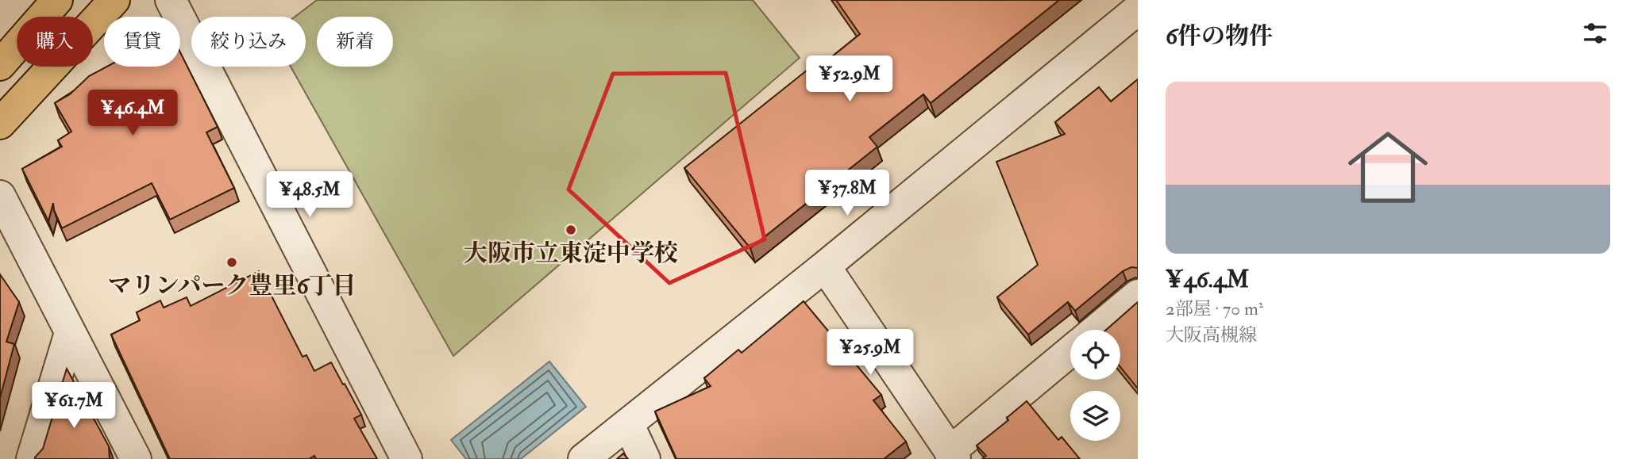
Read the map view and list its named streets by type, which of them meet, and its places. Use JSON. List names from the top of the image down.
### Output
{
  "places": ["大阪市立東淀中学校", "マリンパーク豊里6丁目"],
  "page": {
    "heading": "6件の物件",
    "chip": [
      "購入",
      "賃貸",
      "絞り込み",
      "新着"
    ],
    "price": [
      "¥52.9M",
      "¥46.4M",
      "¥37.8M",
      "¥48.5M",
      "¥25.9M",
      "¥61.7M"
    ],
    "list": [
      {
        "name": "¥46.4M",
        "note": "2部屋 · 70 m² · 大阪高槻線"
      }
    ]
  }
}
